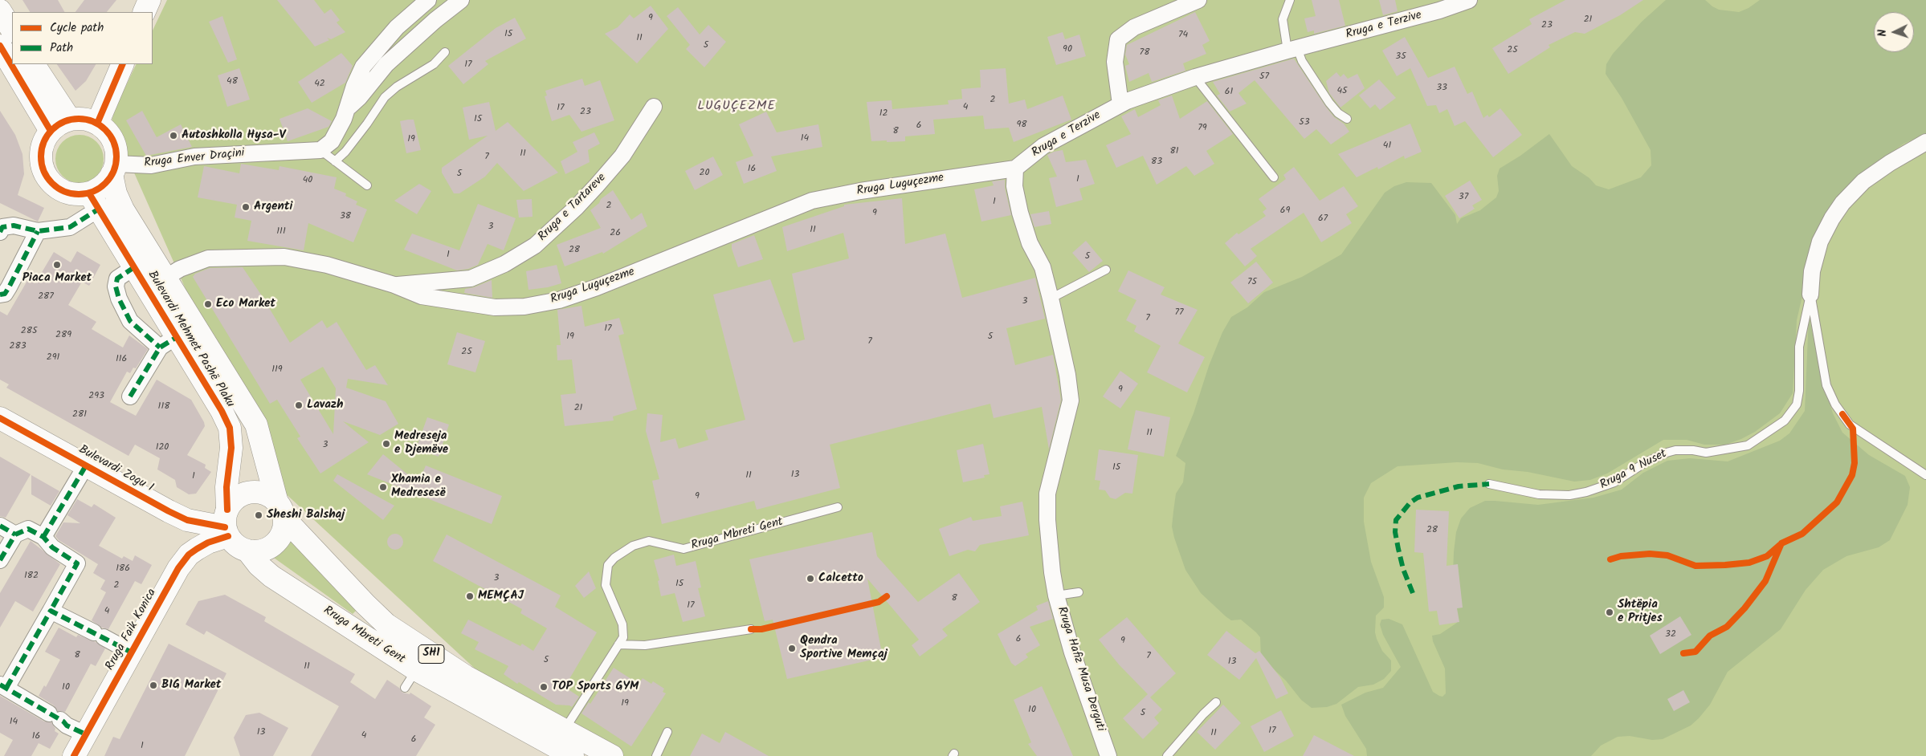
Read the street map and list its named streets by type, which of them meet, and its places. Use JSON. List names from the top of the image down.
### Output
{
  "streets": {
    "main road": [
      "Bulevardi Mehmet Pashë Plaku",
      "Bulevardi Zogu I",
      "Rruga Mbreti Gent",
      "Rruga Faik Konica",
      "SH1"
    ],
    "street": [
      "Rruga e Terzive",
      "Rruga Enver Draçini",
      "Rruga Luguçezme",
      "Rruga e Tartareve",
      "Rruga 9 Nuset",
      "Rruga Hafiz Musa Derguti"
    ]
  },
  "crossings": [
    ["Rruga e Terzive", "Rruga Luguçezme"],
    ["Rruga e Terzive", "Rruga Hafiz Musa Derguti"],
    ["Rruga Enver Draçini", "Bulevardi Mehmet Pashë Plaku"],
    ["Rruga Luguçezme", "Rruga e Tartareve"],
    ["Rruga Luguçezme", "Bulevardi Mehmet Pashë Plaku"],
    ["Rruga Luguçezme", "Rruga Hafiz Musa Derguti"],
    ["Bulevardi Mehmet Pashë Plaku", "Bulevardi Zogu I"],
    ["Bulevardi Mehmet Pashë Plaku", "Rruga Mbreti Gent"],
    ["Bulevardi Mehmet Pashë Plaku", "Rruga Faik Konica"],
    ["Bulevardi Zogu I", "Rruga Mbreti Gent"],
    ["Bulevardi Zogu I", "Rruga Faik Konica"],
    ["Rruga Mbreti Gent", "Rruga Faik Konica"]
  ],
  "districts": ["LUGUÇEZME"],
  "places": [
    "Autoshkolla Hysa-V",
    "Argenti",
    "Piaca Market",
    "Eco Market",
    "Lavazh",
    "Medreseja e Djemëve",
    "Xhamia e Medresesë",
    "Sheshi Balshaj",
    "Calcetto",
    "MEMÇAJ",
    "Shtëpia e Pritjes",
    "Qendra Sportive Memçaj",
    "BIG Market",
    "TOP Sports GYM"
  ],
  "house_numbers": [
    "9",
    "21",
    "23",
    "15",
    "74",
    "11",
    "5",
    "90",
    "25",
    "78",
    "35",
    "17",
    "57",
    "48",
    "42",
    "33",
    "45",
    "61",
    "2",
    "4",
    "17",
    "23",
    "12",
    "15",
    "53",
    "98",
    "6",
    "79",
    "8",
    "14",
    "19",
    "41",
    "81",
    "11",
    "7",
    "83",
    "16",
    "20",
    "5",
    "1",
    "40",
    "37",
    "1",
    "2",
    "69",
    "9",
    "38",
    "67",
    "3",
    "11",
    "111",
    "26",
    "28",
    "1",
    "5",
    "75",
    "287",
    "3",
    "77",
    "7",
    "17",
    "285",
    "289",
    "19",
    "5",
    "7",
    "283",
    "25",
    "291",
    "116",
    "119",
    "9",
    "293",
    "118",
    "21",
    "281",
    "11",
    "3",
    "120",
    "15",
    "13",
    "11",
    "1",
    "9",
    "28",
    "186",
    "182",
    "3",
    "15",
    "2",
    "8",
    "17",
    "4",
    "32",
    "6",
    "9",
    "8",
    "7",
    "5",
    "13",
    "11",
    "10",
    "19",
    "10",
    "5",
    "14",
    "17",
    "13",
    "11",
    "4",
    "16",
    "6",
    "1"
  ],
  "legend": ["Cycle path", "Path"],
  "north": "left"
}
